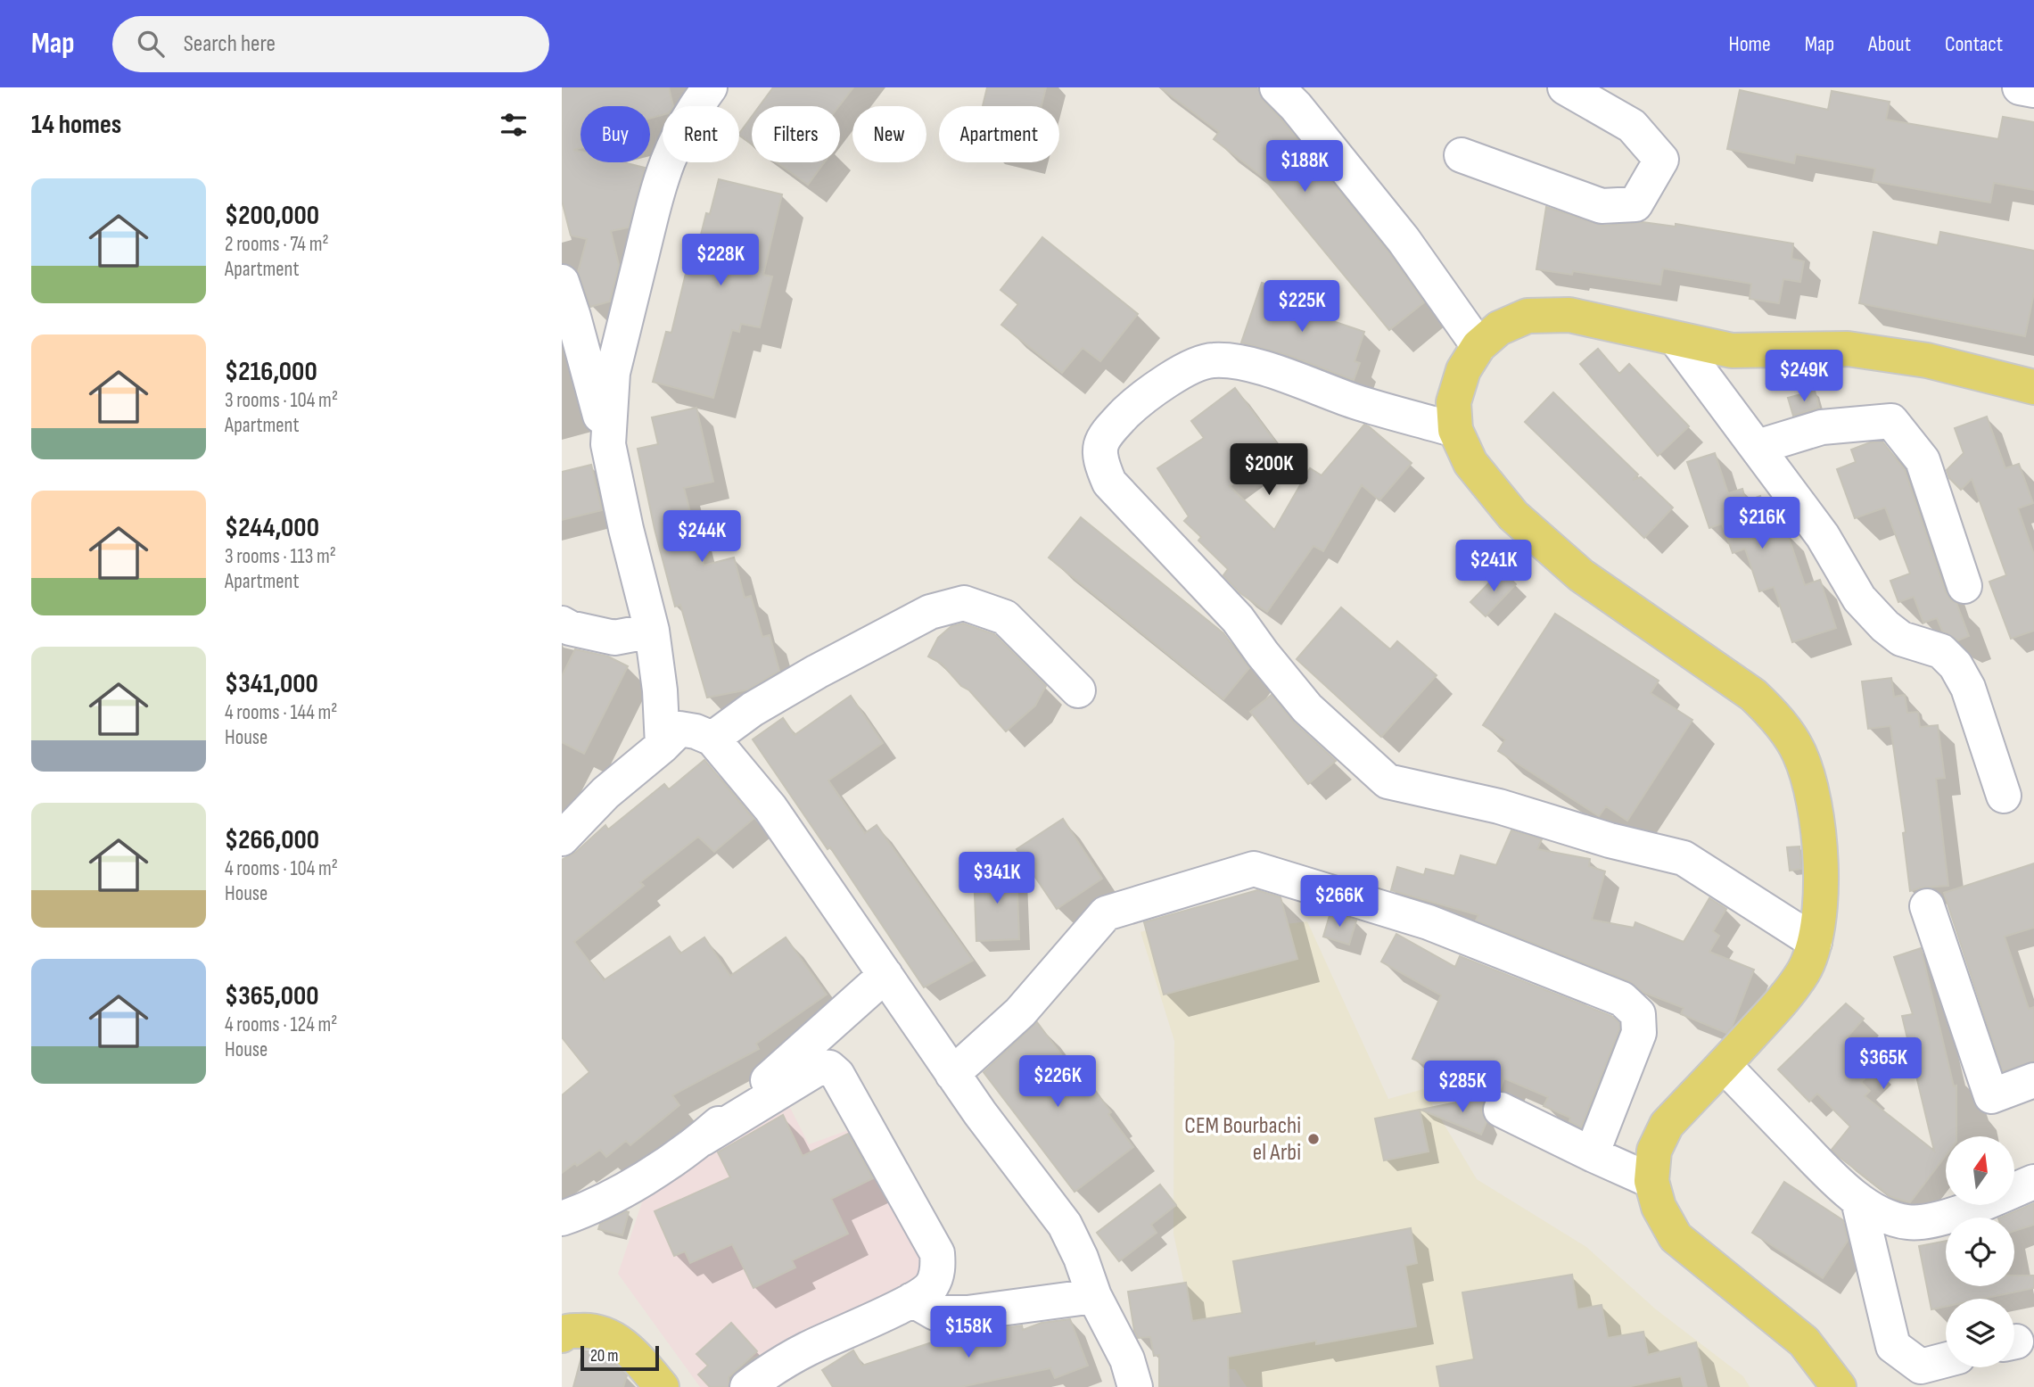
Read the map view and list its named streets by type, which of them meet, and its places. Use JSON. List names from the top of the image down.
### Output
{
  "places": ["CEM Bourbachi el Arbi"],
  "scale_bar": "20 m",
  "north": "top",
  "page": {
    "header": "Map",
    "search": "Search here",
    "nav": [
      "Home",
      "Map",
      "About",
      "Contact"
    ],
    "heading": "14 homes",
    "chip": [
      "Buy",
      "Rent",
      "Filters",
      "New",
      "Apartment"
    ],
    "price": [
      "$188K",
      "$228K",
      "$225K",
      "$249K",
      "$200K",
      "$216K",
      "$244K",
      "$241K",
      "$341K",
      "$266K",
      "$365K",
      "$226K",
      "$285K",
      "$158K"
    ],
    "list": [
      {
        "name": "$200,000",
        "note": "2 rooms · 74 m² · Apartment"
      },
      {
        "name": "$216,000",
        "note": "3 rooms · 104 m² · Apartment"
      },
      {
        "name": "$244,000",
        "note": "3 rooms · 113 m² · Apartment"
      },
      {
        "name": "$341,000",
        "note": "4 rooms · 144 m² · House"
      },
      {
        "name": "$266,000",
        "note": "4 rooms · 104 m² · House"
      },
      {
        "name": "$365,000",
        "note": "4 rooms · 124 m² · House"
      }
    ],
    "scale": "20 m"
  }
}
